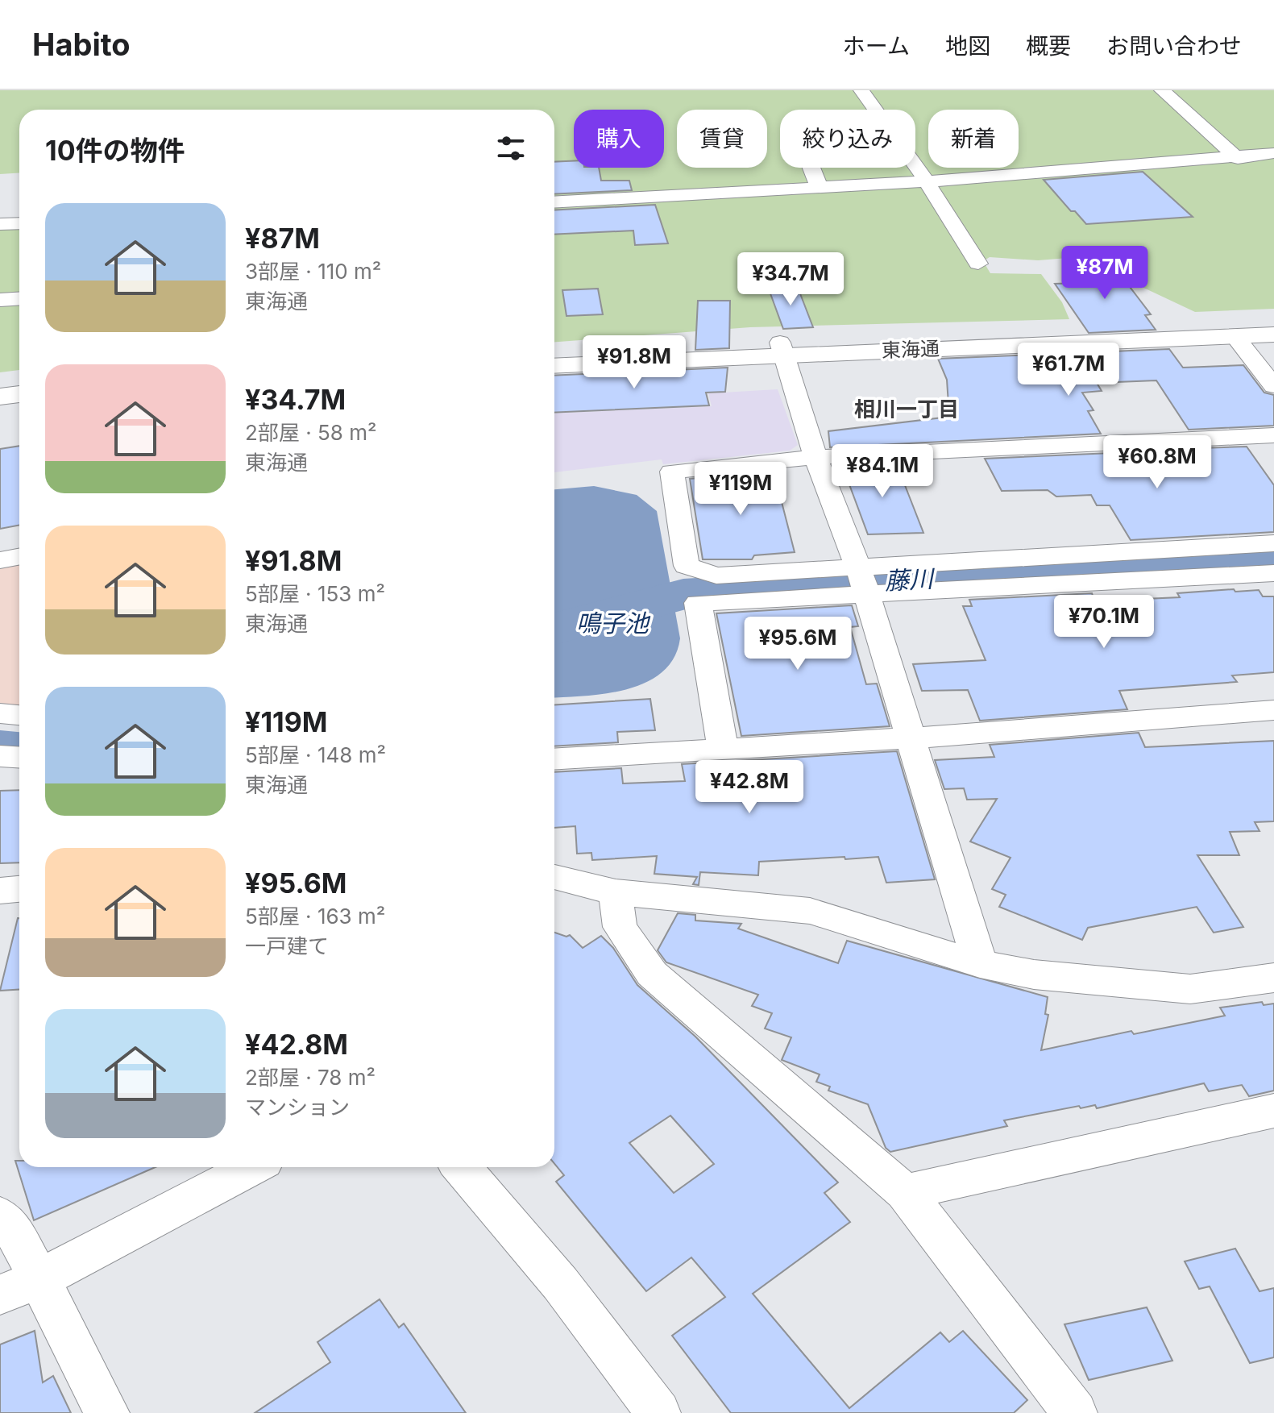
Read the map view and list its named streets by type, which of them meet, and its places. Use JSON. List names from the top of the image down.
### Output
{
  "streets": {
    "main road": ["東海通"]
  },
  "districts": ["相川一丁目"],
  "water": ["藤川", "鳴子池"],
  "page": {
    "header": "Habito",
    "nav": [
      "ホーム",
      "地図",
      "概要",
      "お問い合わせ"
    ],
    "chip": [
      "購入",
      "賃貸",
      "絞り込み",
      "新着"
    ],
    "heading": "10件の物件",
    "list": [
      {
        "name": "¥87M",
        "note": "3部屋 · 110 m² · 東海通"
      },
      {
        "name": "¥34.7M",
        "note": "2部屋 · 58 m² · 東海通"
      },
      {
        "name": "¥91.8M",
        "note": "5部屋 · 153 m² · 東海通"
      },
      {
        "name": "¥119M",
        "note": "5部屋 · 148 m² · 東海通"
      },
      {
        "name": "¥95.6M",
        "note": "5部屋 · 163 m² · 一戸建て"
      },
      {
        "name": "¥42.8M",
        "note": "2部屋 · 78 m² · マンション"
      }
    ],
    "price": [
      "¥87M",
      "¥34.7M",
      "¥91.8M",
      "¥61.7M",
      "¥60.8M",
      "¥84.1M",
      "¥119M",
      "¥70.1M",
      "¥95.6M",
      "¥42.8M"
    ]
  }
}
